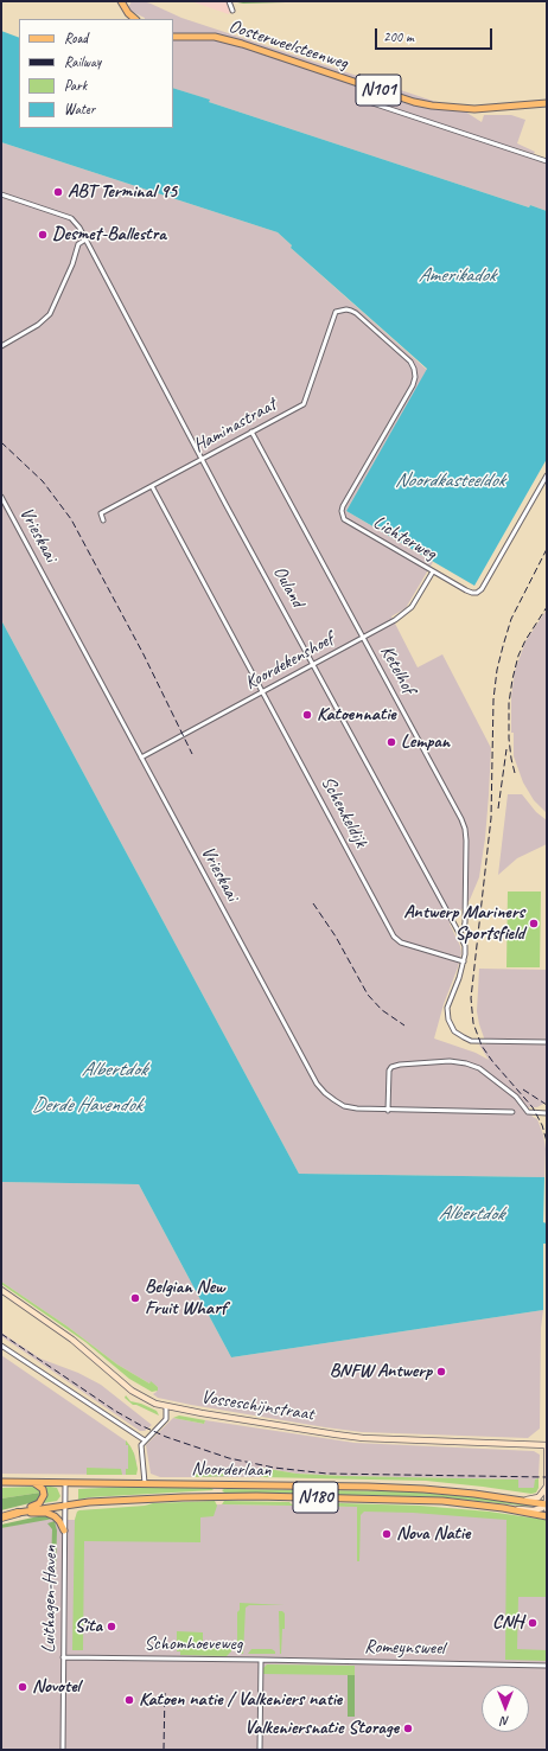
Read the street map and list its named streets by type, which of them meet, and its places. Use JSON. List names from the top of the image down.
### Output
{
  "streets": {
    "highway": ["Noorderlaan", "N180"],
    "main road": ["Oosterweelsteenweg", "N101"],
    "street": [
      "Haminastraat",
      "Vrieskaai",
      "Lichterweg",
      "Ouland",
      "Koordekenshoef",
      "Ketelhof",
      "Schenkeldijk",
      "Vosseschijnstraat",
      "Luithagen-Haven",
      "Schomhoeveweg",
      "Romeynsweel"
    ]
  },
  "crossings": [
    ["Haminastraat", "Lichterweg"],
    ["Haminastraat", "Ouland"],
    ["Haminastraat", "Ketelhof"],
    ["Haminastraat", "Schenkeldijk"],
    ["Vrieskaai", "Koordekenshoef"],
    ["Lichterweg", "Koordekenshoef"],
    ["Ouland", "Koordekenshoef"],
    ["Ouland", "Ketelhof"],
    ["Ouland", "Schenkeldijk"],
    ["Koordekenshoef", "Ketelhof"],
    ["Koordekenshoef", "Schenkeldijk"],
    ["Noorderlaan", "Luithagen-Haven"],
    ["Luithagen-Haven", "Schomhoeveweg"],
    ["Schomhoeveweg", "Romeynsweel"]
  ],
  "water": [
    "Amerikadok",
    "Noordkasteeldok",
    "Albertdok",
    "Derde Havendok"
  ],
  "places": [
    "ABT Terminal 95",
    "Desmet-Ballestra",
    "Katoennatie",
    "Lempan",
    "Antwerp Mariners Sportsfield",
    "Belgian New Fruit Wharf",
    "BNFW Antwerp",
    "Nova Natie",
    "CNH",
    "Sita",
    "Novotel",
    "Katoen natie / Valkeniers natie",
    "Valkeniersnatie Storage"
  ],
  "legend": [
    "Road",
    "Railway",
    "Park",
    "Water"
  ],
  "scale_bar": "200 m",
  "north": "bottom"
}
